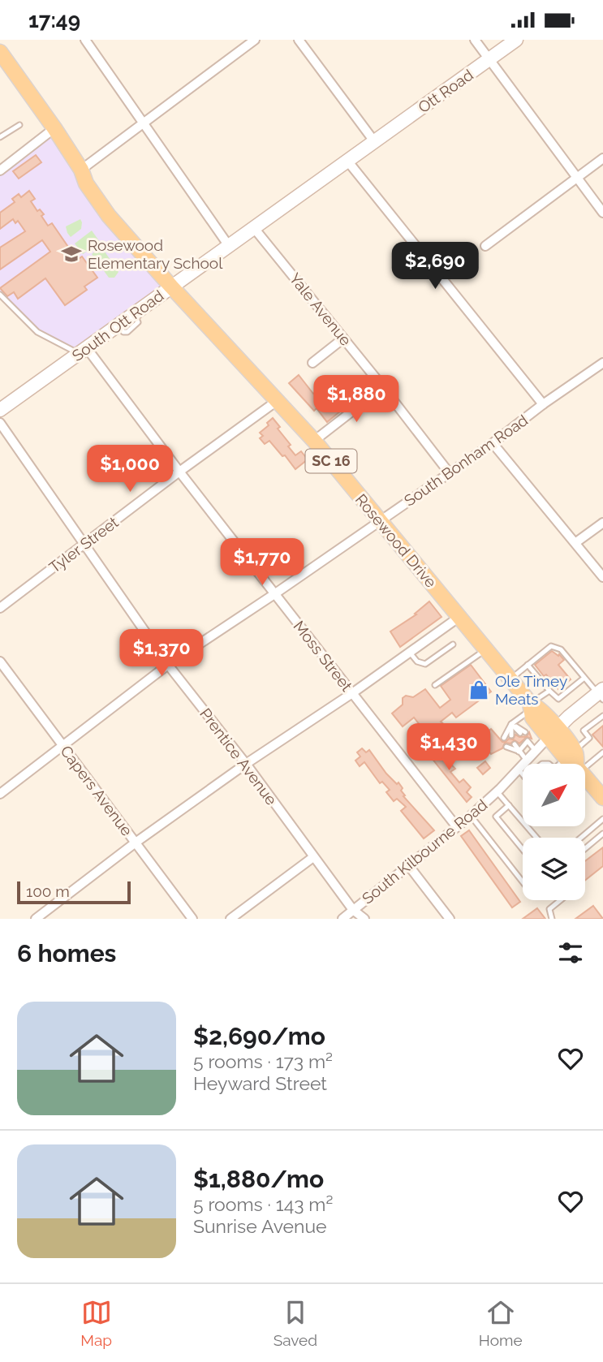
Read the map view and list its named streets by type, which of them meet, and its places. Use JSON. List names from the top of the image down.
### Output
{
  "streets": {
    "main road": ["SC 16", "Rosewood Drive"],
    "street": [
      "Ott Road",
      "Yale Avenue",
      "South Ott Road",
      "South Bonham Road",
      "Tyler Street",
      "Moss Street",
      "Prentice Avenue",
      "Capers Avenue",
      "South Kilbourne Road"
    ]
  },
  "crossings": [
    ["Ott Road", "South Ott Road"],
    ["Yale Avenue", "South Ott Road"],
    ["Yale Avenue", "South Bonham Road"],
    ["South Ott Road", "Rosewood Drive"],
    ["South Ott Road", "Moss Street"],
    ["South Bonham Road", "Rosewood Drive"],
    ["South Bonham Road", "Moss Street"],
    ["South Bonham Road", "Prentice Avenue"],
    ["South Bonham Road", "Capers Avenue"],
    ["Rosewood Drive", "Tyler Street"],
    ["Rosewood Drive", "South Kilbourne Road"],
    ["Tyler Street", "Moss Street"],
    ["Tyler Street", "Prentice Avenue"],
    ["Moss Street", "South Kilbourne Road"],
    ["Prentice Avenue", "South Kilbourne Road"]
  ],
  "places": {
    "school or university": ["Rosewood Elementary School"],
    "shop": ["Ole Timey Meats"]
  },
  "scale_bar": "100 m",
  "north": "top right",
  "page": {
    "status": "17:49",
    "price": [
      "$2,690",
      "$1,880",
      "$1,000",
      "$1,770",
      "$1,370",
      "$1,430"
    ],
    "scale": "100 m",
    "heading": "6 homes",
    "list": [
      {
        "name": "$2,690/mo",
        "note": "5 rooms · 173 m² · Heyward Street"
      },
      {
        "name": "$1,880/mo",
        "note": "5 rooms · 143 m² · Sunrise Avenue"
      }
    ],
    "tabs": ["Map", "Saved", "Home"]
  }
}
